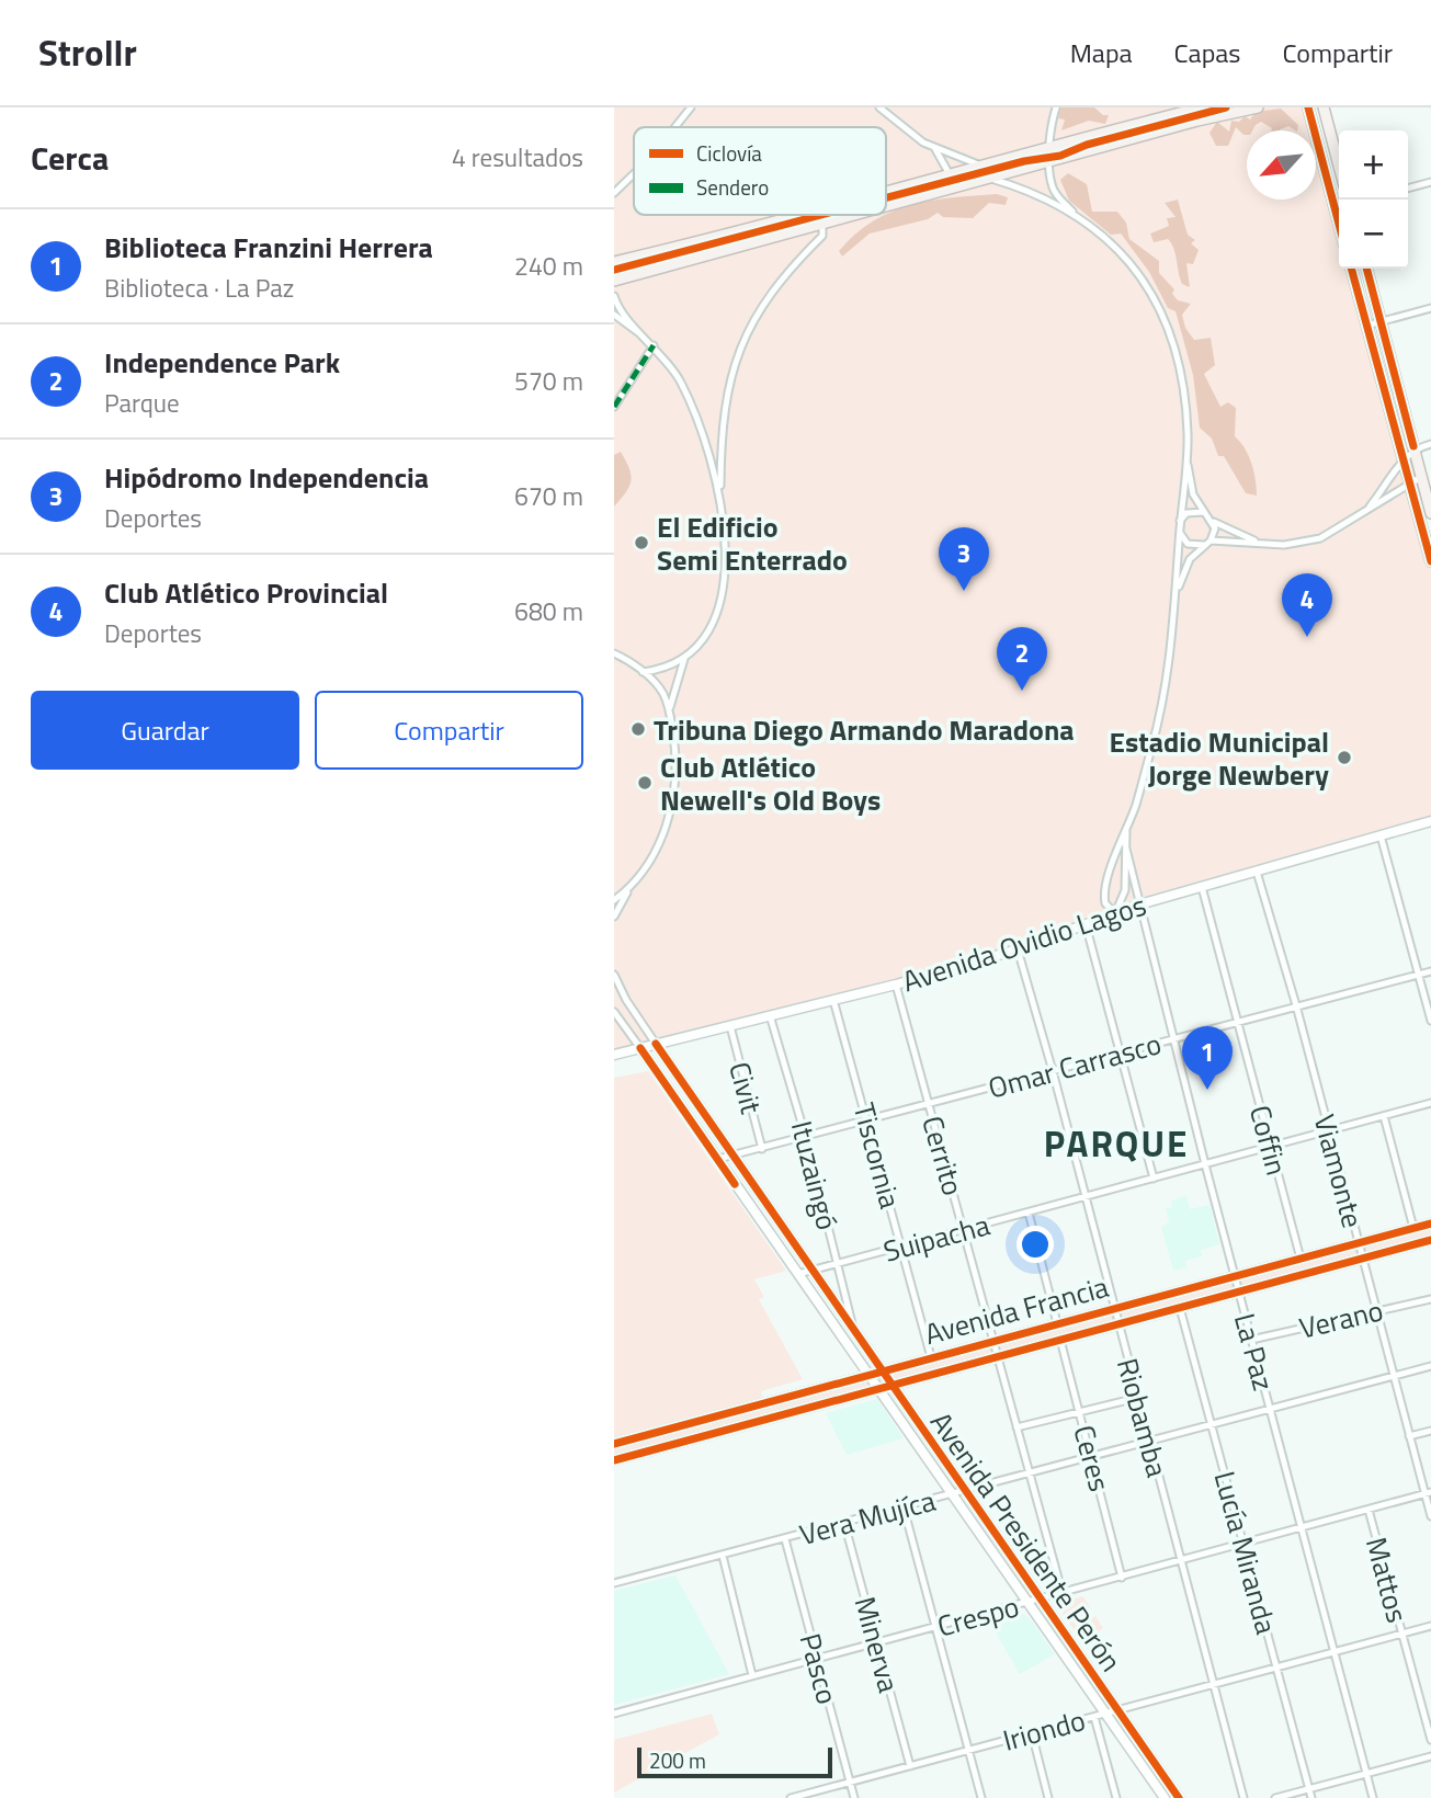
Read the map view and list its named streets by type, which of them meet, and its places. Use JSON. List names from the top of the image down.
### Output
{
  "streets": {
    "main road": ["Avenida Ovidio Lagos", "Avenida Francia", "Avenida Presidente Perón"],
    "street": [
      "Omar Carrasco",
      "Civit",
      "Coffin",
      "Tiscornia",
      "Cerrito",
      "Viamonte",
      "Ituzaingó",
      "Suipacha",
      "Verano",
      "La Paz",
      "Riobamba",
      "Ceres",
      "Vera Mujíca",
      "Lucía Miranda",
      "Mattos",
      "Crespo",
      "Minerva",
      "Pasco",
      "Iriondo"
    ]
  },
  "crossings": [
    ["Avenida Ovidio Lagos", "Civit"],
    ["Avenida Ovidio Lagos", "Coffin"],
    ["Avenida Ovidio Lagos", "Tiscornia"],
    ["Avenida Ovidio Lagos", "Cerrito"],
    ["Avenida Ovidio Lagos", "Viamonte"],
    ["Avenida Ovidio Lagos", "Ituzaingó"],
    ["Avenida Ovidio Lagos", "La Paz"],
    ["Avenida Ovidio Lagos", "Riobamba"],
    ["Avenida Ovidio Lagos", "Avenida Presidente Perón"],
    ["Omar Carrasco", "Civit"],
    ["Omar Carrasco", "Coffin"],
    ["Omar Carrasco", "Tiscornia"],
    ["Omar Carrasco", "Cerrito"],
    ["Omar Carrasco", "Viamonte"],
    ["Omar Carrasco", "Ituzaingó"],
    ["Omar Carrasco", "La Paz"],
    ["Omar Carrasco", "Riobamba"],
    ["Omar Carrasco", "Avenida Presidente Perón"],
    ["Coffin", "Suipacha"],
    ["Coffin", "Avenida Francia"],
    ["Tiscornia", "Suipacha"],
    ["Tiscornia", "Avenida Francia"],
    ["Cerrito", "Suipacha"],
    ["Cerrito", "Avenida Francia"],
    ["Cerrito", "Vera Mujíca"],
    ["Cerrito", "Crespo"],
    ["Viamonte", "Suipacha"],
    ["Viamonte", "Avenida Francia"],
    ["Viamonte", "Verano"],
    ["Viamonte", "Vera Mujíca"],
    ["Viamonte", "Crespo"],
    ["Ituzaingó", "Suipacha"],
    ["Ituzaingó", "Avenida Presidente Perón"],
    ["Suipacha", "La Paz"],
    ["Suipacha", "Riobamba"],
    ["Suipacha", "Avenida Presidente Perón"],
    ["Avenida Francia", "La Paz"],
    ["Avenida Francia", "Riobamba"],
    ["Avenida Francia", "Ceres"],
    ["Avenida Francia", "Avenida Presidente Perón"],
    ["Avenida Francia", "Lucía Miranda"],
    ["Verano", "La Paz"],
    ["La Paz", "Vera Mujíca"],
    ["La Paz", "Crespo"],
    ["La Paz", "Iriondo"],
    ["Riobamba", "Vera Mujíca"],
    ["Riobamba", "Crespo"],
    ["Riobamba", "Iriondo"],
    ["Ceres", "Vera Mujíca"],
    ["Ceres", "Crespo"],
    ["Vera Mujíca", "Avenida Presidente Perón"],
    ["Vera Mujíca", "Lucía Miranda"],
    ["Vera Mujíca", "Minerva"],
    ["Vera Mujíca", "Pasco"],
    ["Avenida Presidente Perón", "Crespo"],
    ["Avenida Presidente Perón", "Iriondo"],
    ["Lucía Miranda", "Crespo"],
    ["Lucía Miranda", "Iriondo"],
    ["Mattos", "Crespo"],
    ["Mattos", "Iriondo"],
    ["Crespo", "Minerva"],
    ["Crespo", "Pasco"],
    ["Minerva", "Iriondo"],
    ["Pasco", "Iriondo"]
  ],
  "districts": ["PARQUE"],
  "places": [
    "El Edificio Semi Enterrado",
    "Tribuna Diego Armando Maradona",
    "Estadio Municipal Jorge Newbery",
    "Club Atlético Newell's Old Boys"
  ],
  "legend": ["Ciclovía", "Sendero"],
  "scale_bar": "200 m",
  "north": "bottom left",
  "page": {
    "header": "Strollr",
    "nav": ["Mapa", "Capas", "Compartir"],
    "heading": ["Cerca", "4 resultados"],
    "map_buttons": ["+", "−"],
    "list": [
      {
        "mark": "1",
        "name": "Biblioteca Franzini Herrera",
        "note": "Biblioteca · La Paz",
        "value": "240 m"
      },
      {
        "mark": "2",
        "name": "Independence Park",
        "note": "Parque",
        "value": "570 m"
      },
      {
        "mark": "3",
        "name": "Hipódromo Independencia",
        "note": "Deportes",
        "value": "670 m"
      },
      {
        "mark": "4",
        "name": "Club Atlético Provincial",
        "note": "Deportes",
        "value": "680 m"
      }
    ],
    "pins": [
      "3",
      "4",
      "2",
      "1"
    ],
    "buttons": ["Guardar", "Compartir"],
    "scale": "200 m"
  }
}
